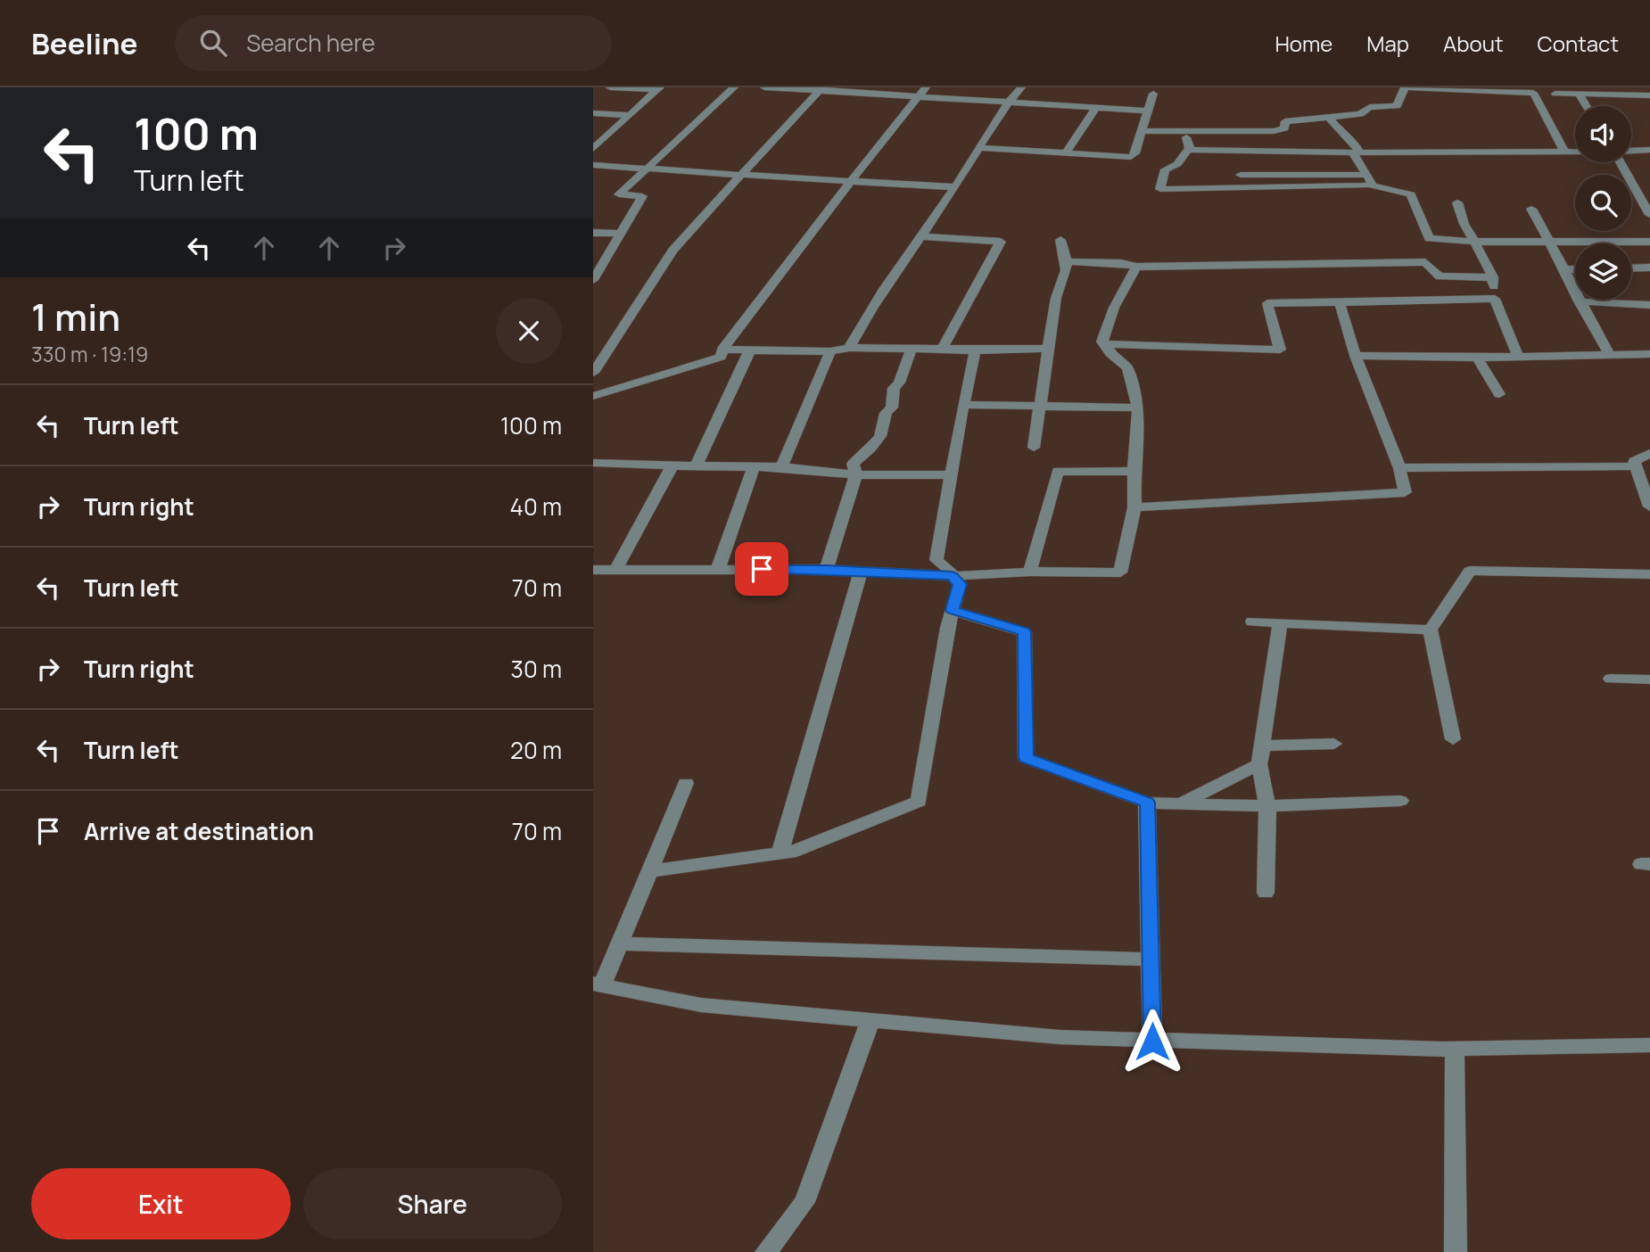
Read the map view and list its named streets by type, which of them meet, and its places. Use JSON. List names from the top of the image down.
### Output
{
  "page": {
    "header": "Beeline",
    "search": "Search here",
    "nav": [
      "Home",
      "Map",
      "About",
      "Contact"
    ],
    "turn": ["100 m", "Turn left"],
    "heading": ["1 min", "330 m · 19:19"],
    "list": [
      {
        "name": "Turn left",
        "value": "100 m"
      },
      {
        "name": "Turn right",
        "value": "40 m"
      },
      {
        "name": "Turn left",
        "value": "70 m"
      },
      {
        "name": "Turn right",
        "value": "30 m"
      },
      {
        "name": "Turn left",
        "value": "20 m"
      },
      {
        "name": "Arrive at destination",
        "value": "70 m"
      }
    ],
    "buttons": ["Exit", "Share"]
  }
}
